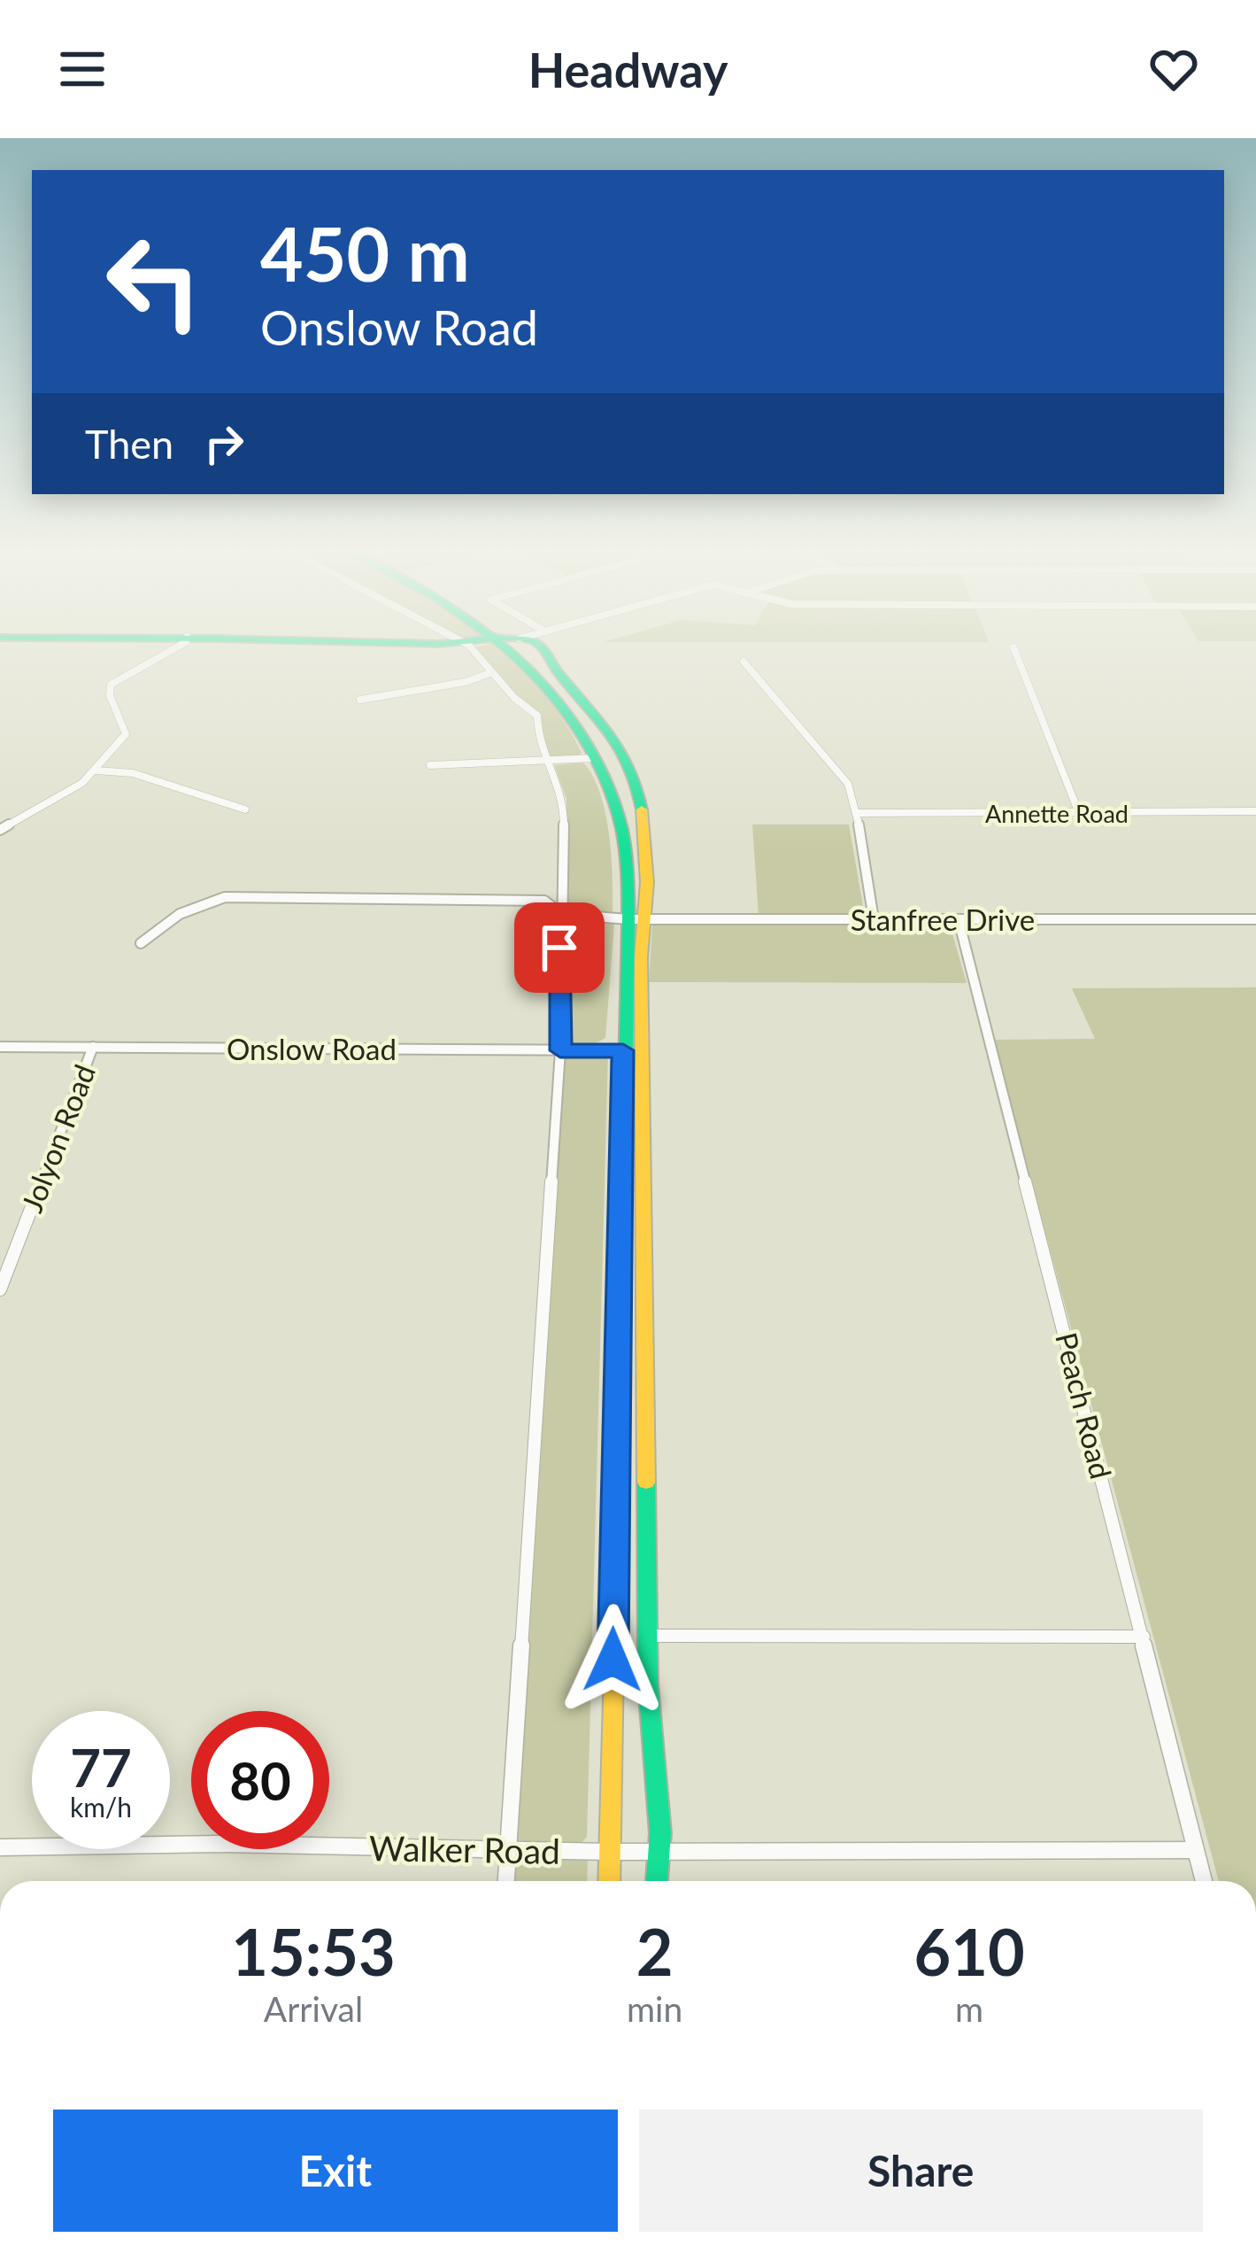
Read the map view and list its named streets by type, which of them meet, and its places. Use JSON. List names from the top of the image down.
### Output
{
  "streets": {
    "street": [
      "Annette Road",
      "Stanfree Drive",
      "Onslow Road",
      "Jolyon Road",
      "Peach Road",
      "Walker Road"
    ]
  },
  "crossings": [
    ["Stanfree Drive", "Peach Road"],
    ["Onslow Road", "Jolyon Road"],
    ["Peach Road", "Walker Road"]
  ],
  "page": {
    "header": "Headway",
    "turn": ["450 m", "Onslow Road"],
    "then": "Then",
    "speed": "77 km/h",
    "limit": "80",
    "eta": [
      "15:53",
      "Arrival",
      "2",
      "min",
      "610",
      "m"
    ],
    "buttons": ["Exit", "Share"]
  }
}
